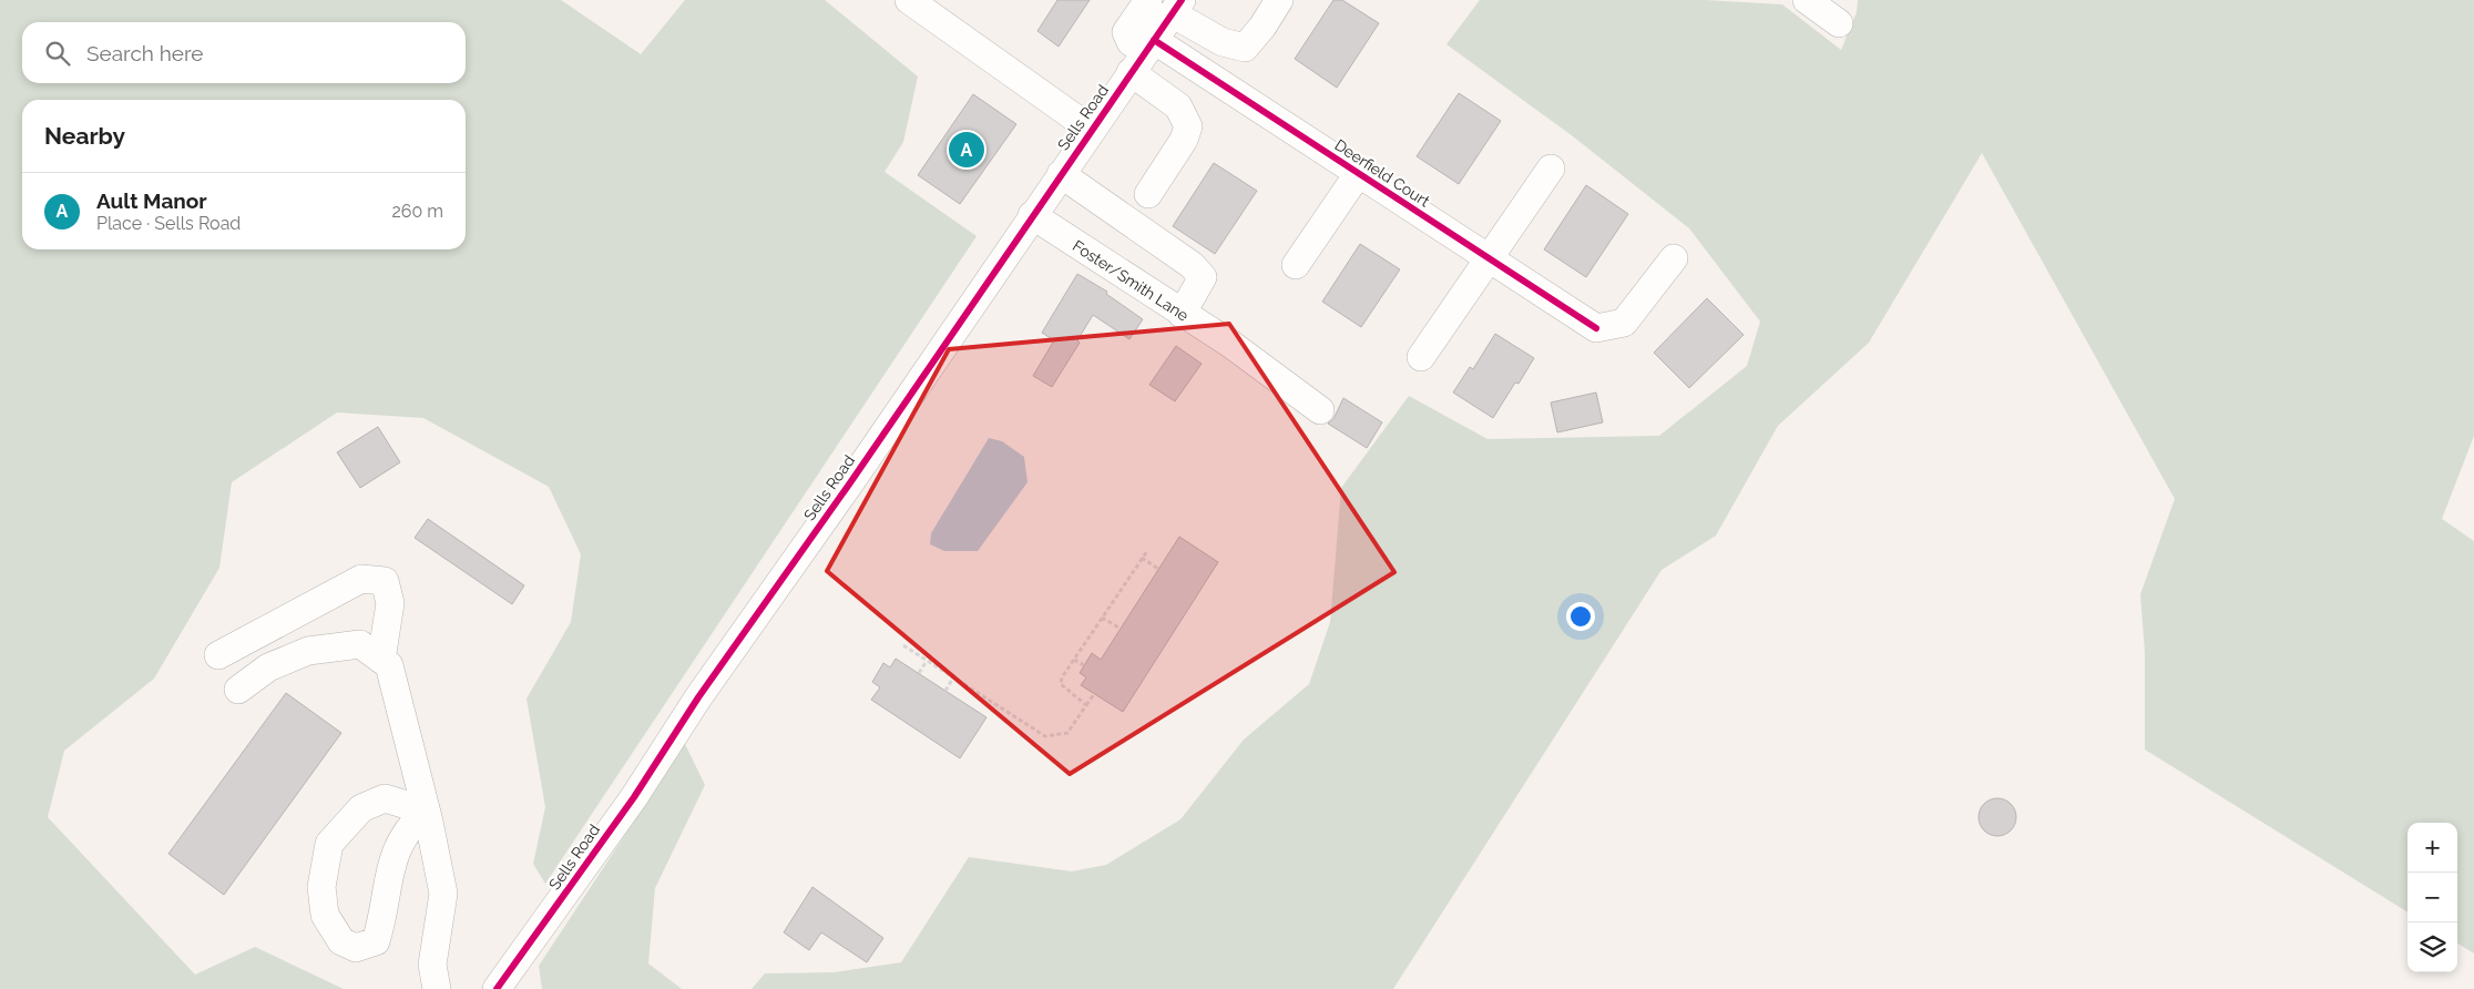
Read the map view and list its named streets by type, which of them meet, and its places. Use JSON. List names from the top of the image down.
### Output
{
  "streets": {
    "street": ["Sells Road", "Deerfield Court", "Foster/Smith Lane"]
  },
  "crossings": [
    ["Sells Road", "Deerfield Court"],
    ["Sells Road", "Foster/Smith Lane"]
  ],
  "page": {
    "search": "Search here",
    "heading": "Nearby",
    "pins": "A",
    "list": [
      {
        "mark": "A",
        "name": "Ault Manor",
        "note": "Place · Sells Road",
        "value": "260 m"
      }
    ],
    "map_buttons": ["+", "−"]
  }
}
